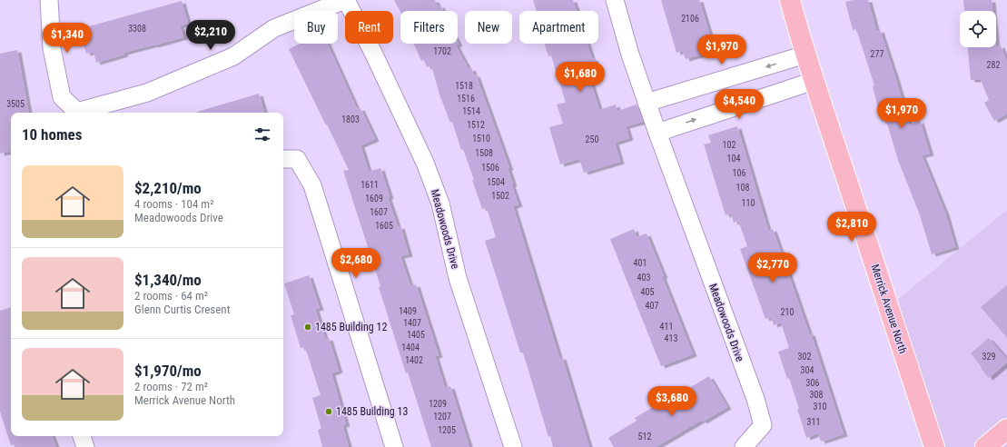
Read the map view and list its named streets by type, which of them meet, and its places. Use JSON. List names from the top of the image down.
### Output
{
  "streets": {
    "main road": ["Merrick Avenue North"],
    "street": ["Meadowoods Drive"]
  },
  "places": ["1485 Building 12", "1485 Building 13"],
  "house_numbers": [
    "2106",
    "3308",
    "1702",
    "277",
    "282",
    "1518",
    "1516",
    "3505",
    "1514",
    "1803",
    "1512",
    "1510",
    "250",
    "102",
    "1508",
    "104",
    "1506",
    "106",
    "1504",
    "1611",
    "108",
    "1502",
    "1609",
    "110",
    "1607",
    "1605",
    "401",
    "403",
    "405",
    "407",
    "1409",
    "210",
    "1407",
    "411",
    "1405",
    "413",
    "1404",
    "302",
    "329",
    "1402",
    "304",
    "306",
    "308",
    "1209",
    "310",
    "1207",
    "311",
    "1205",
    "512"
  ],
  "page": {
    "chip": [
      "Buy",
      "Rent",
      "Filters",
      "New",
      "Apartment"
    ],
    "price": [
      "$2,210",
      "$1,340",
      "$1,970",
      "$1,680",
      "$4,540",
      "$1,970",
      "$2,810",
      "$2,680",
      "$2,770",
      "$3,680"
    ],
    "heading": "10 homes",
    "list": [
      {
        "name": "$2,210/mo",
        "note": "4 rooms · 104 m² · Meadowoods Drive"
      },
      {
        "name": "$1,340/mo",
        "note": "2 rooms · 64 m² · Glenn Curtis Cresent"
      },
      {
        "name": "$1,970/mo",
        "note": "2 rooms · 72 m² · Merrick Avenue North"
      }
    ]
  }
}
